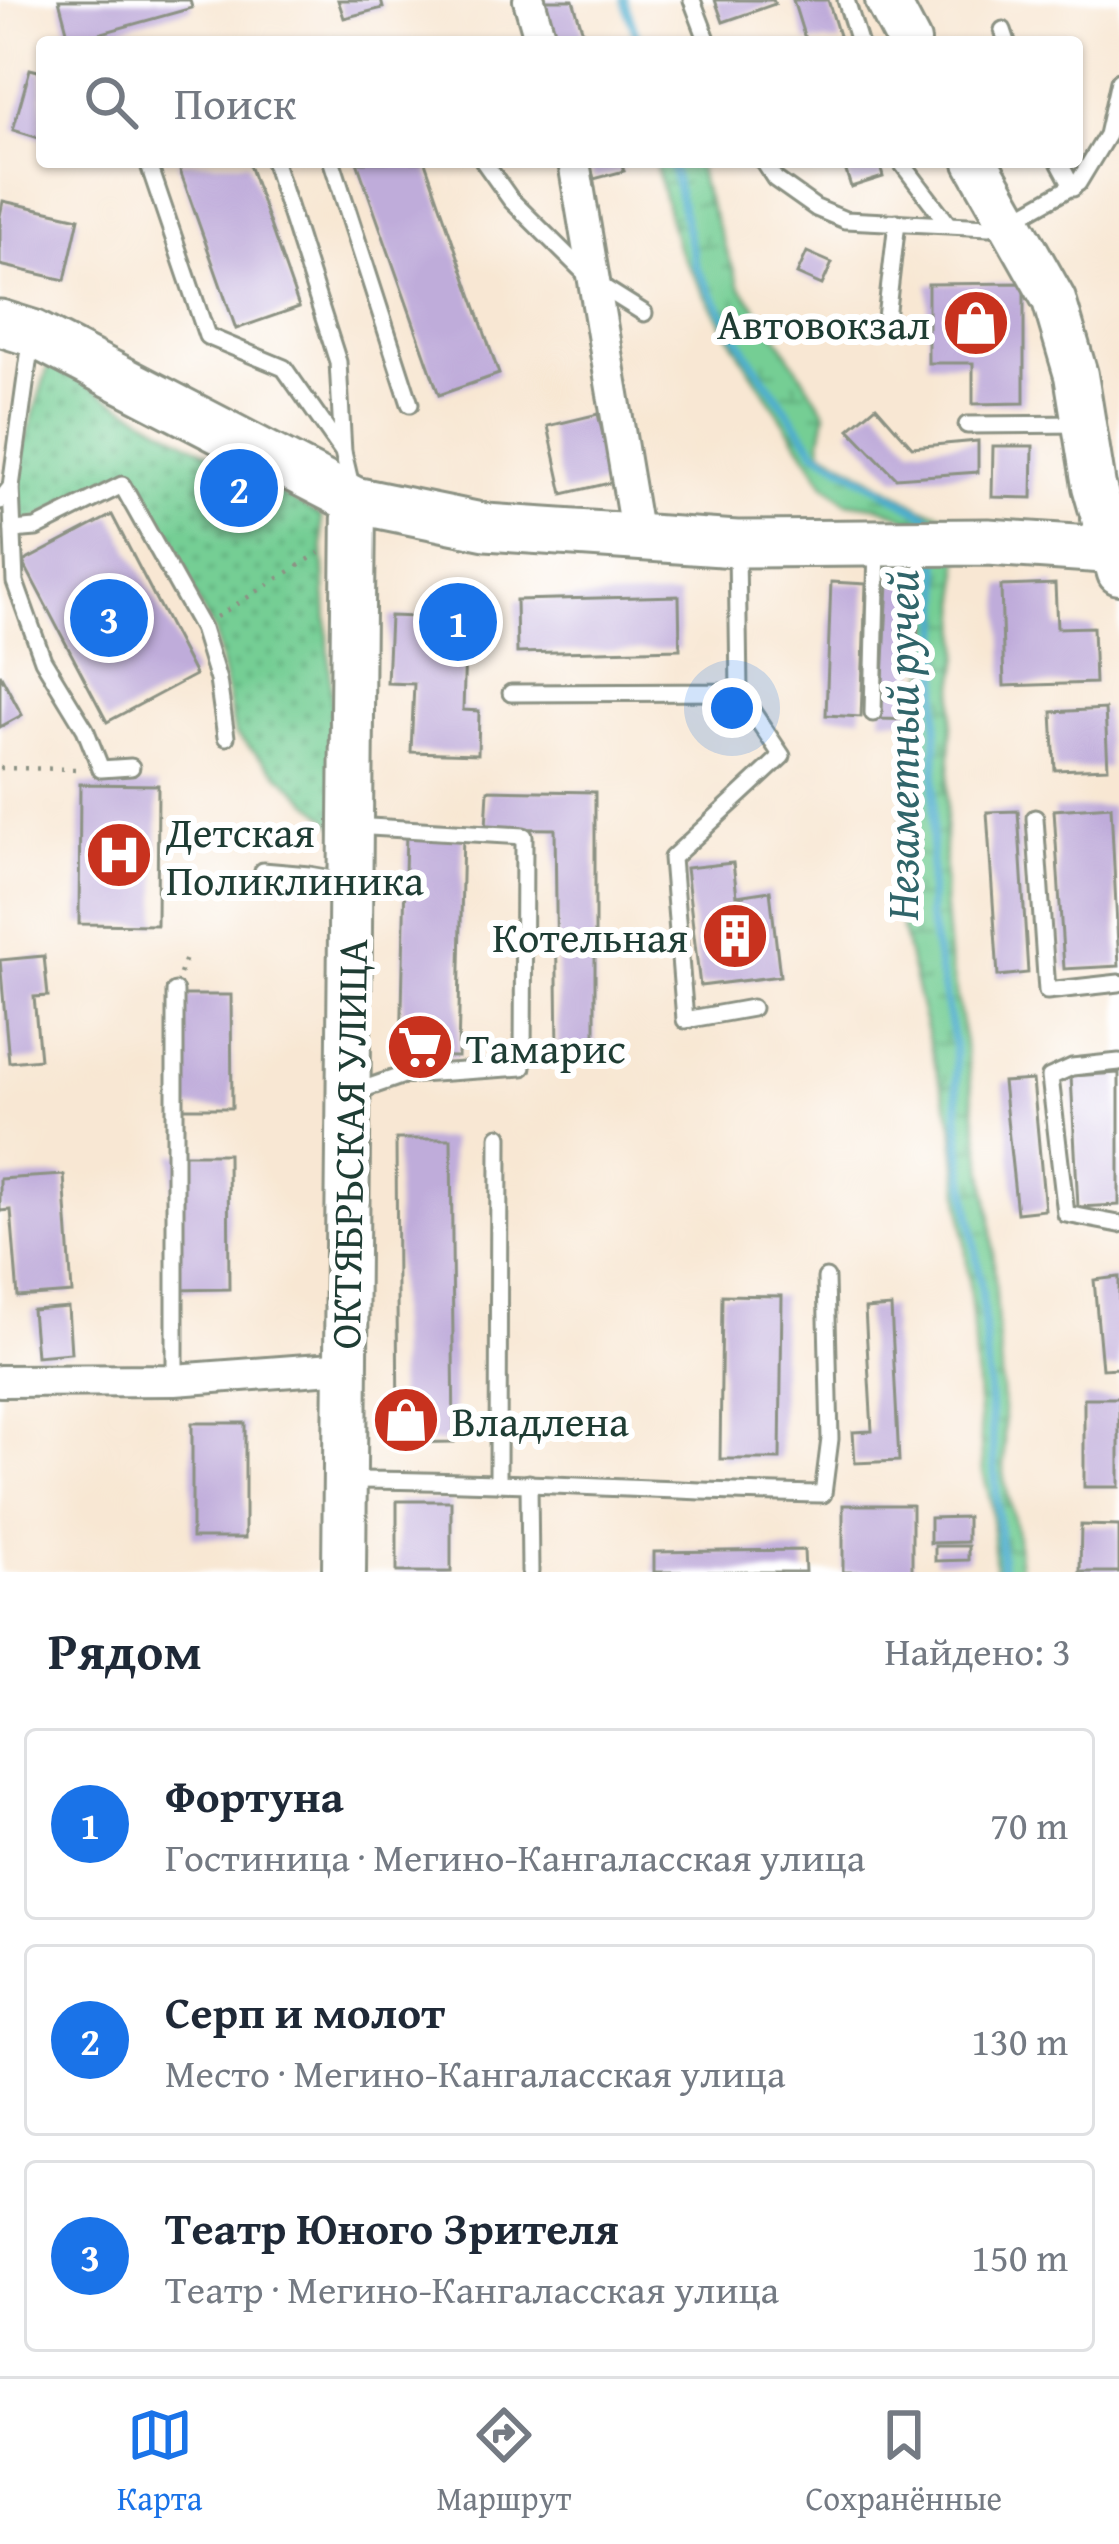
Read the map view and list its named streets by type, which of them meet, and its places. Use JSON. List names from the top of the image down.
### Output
{
  "streets": {
    "main road": ["ОКТЯБРЬСКАЯ УЛИЦА"]
  },
  "water": ["Незаметный ручей"],
  "places": {
    "shop": ["Автовокзал", "Владлена"],
    "hospital": ["Детская Поликлиника"],
    "building": ["Котельная"],
    "supermarket": ["Тамарис"]
  },
  "page": {
    "search": "Поиск",
    "pins": ["2", "3", "1"],
    "heading": ["Рядом", "Найдено: 3"],
    "list": [
      {
        "mark": "1",
        "name": "Фортуна",
        "note": "Гостиница · Мегино-Кангаласская улица",
        "value": "70 m"
      },
      {
        "mark": "2",
        "name": "Серп и молот",
        "note": "Место · Мегино-Кангаласская улица",
        "value": "130 m"
      },
      {
        "mark": "3",
        "name": "Театр Юного Зрителя",
        "note": "Театр · Мегино-Кангаласская улица",
        "value": "150 m"
      }
    ],
    "nav": ["Карта", "Маршрут", "Сохранённые"]
  }
}
